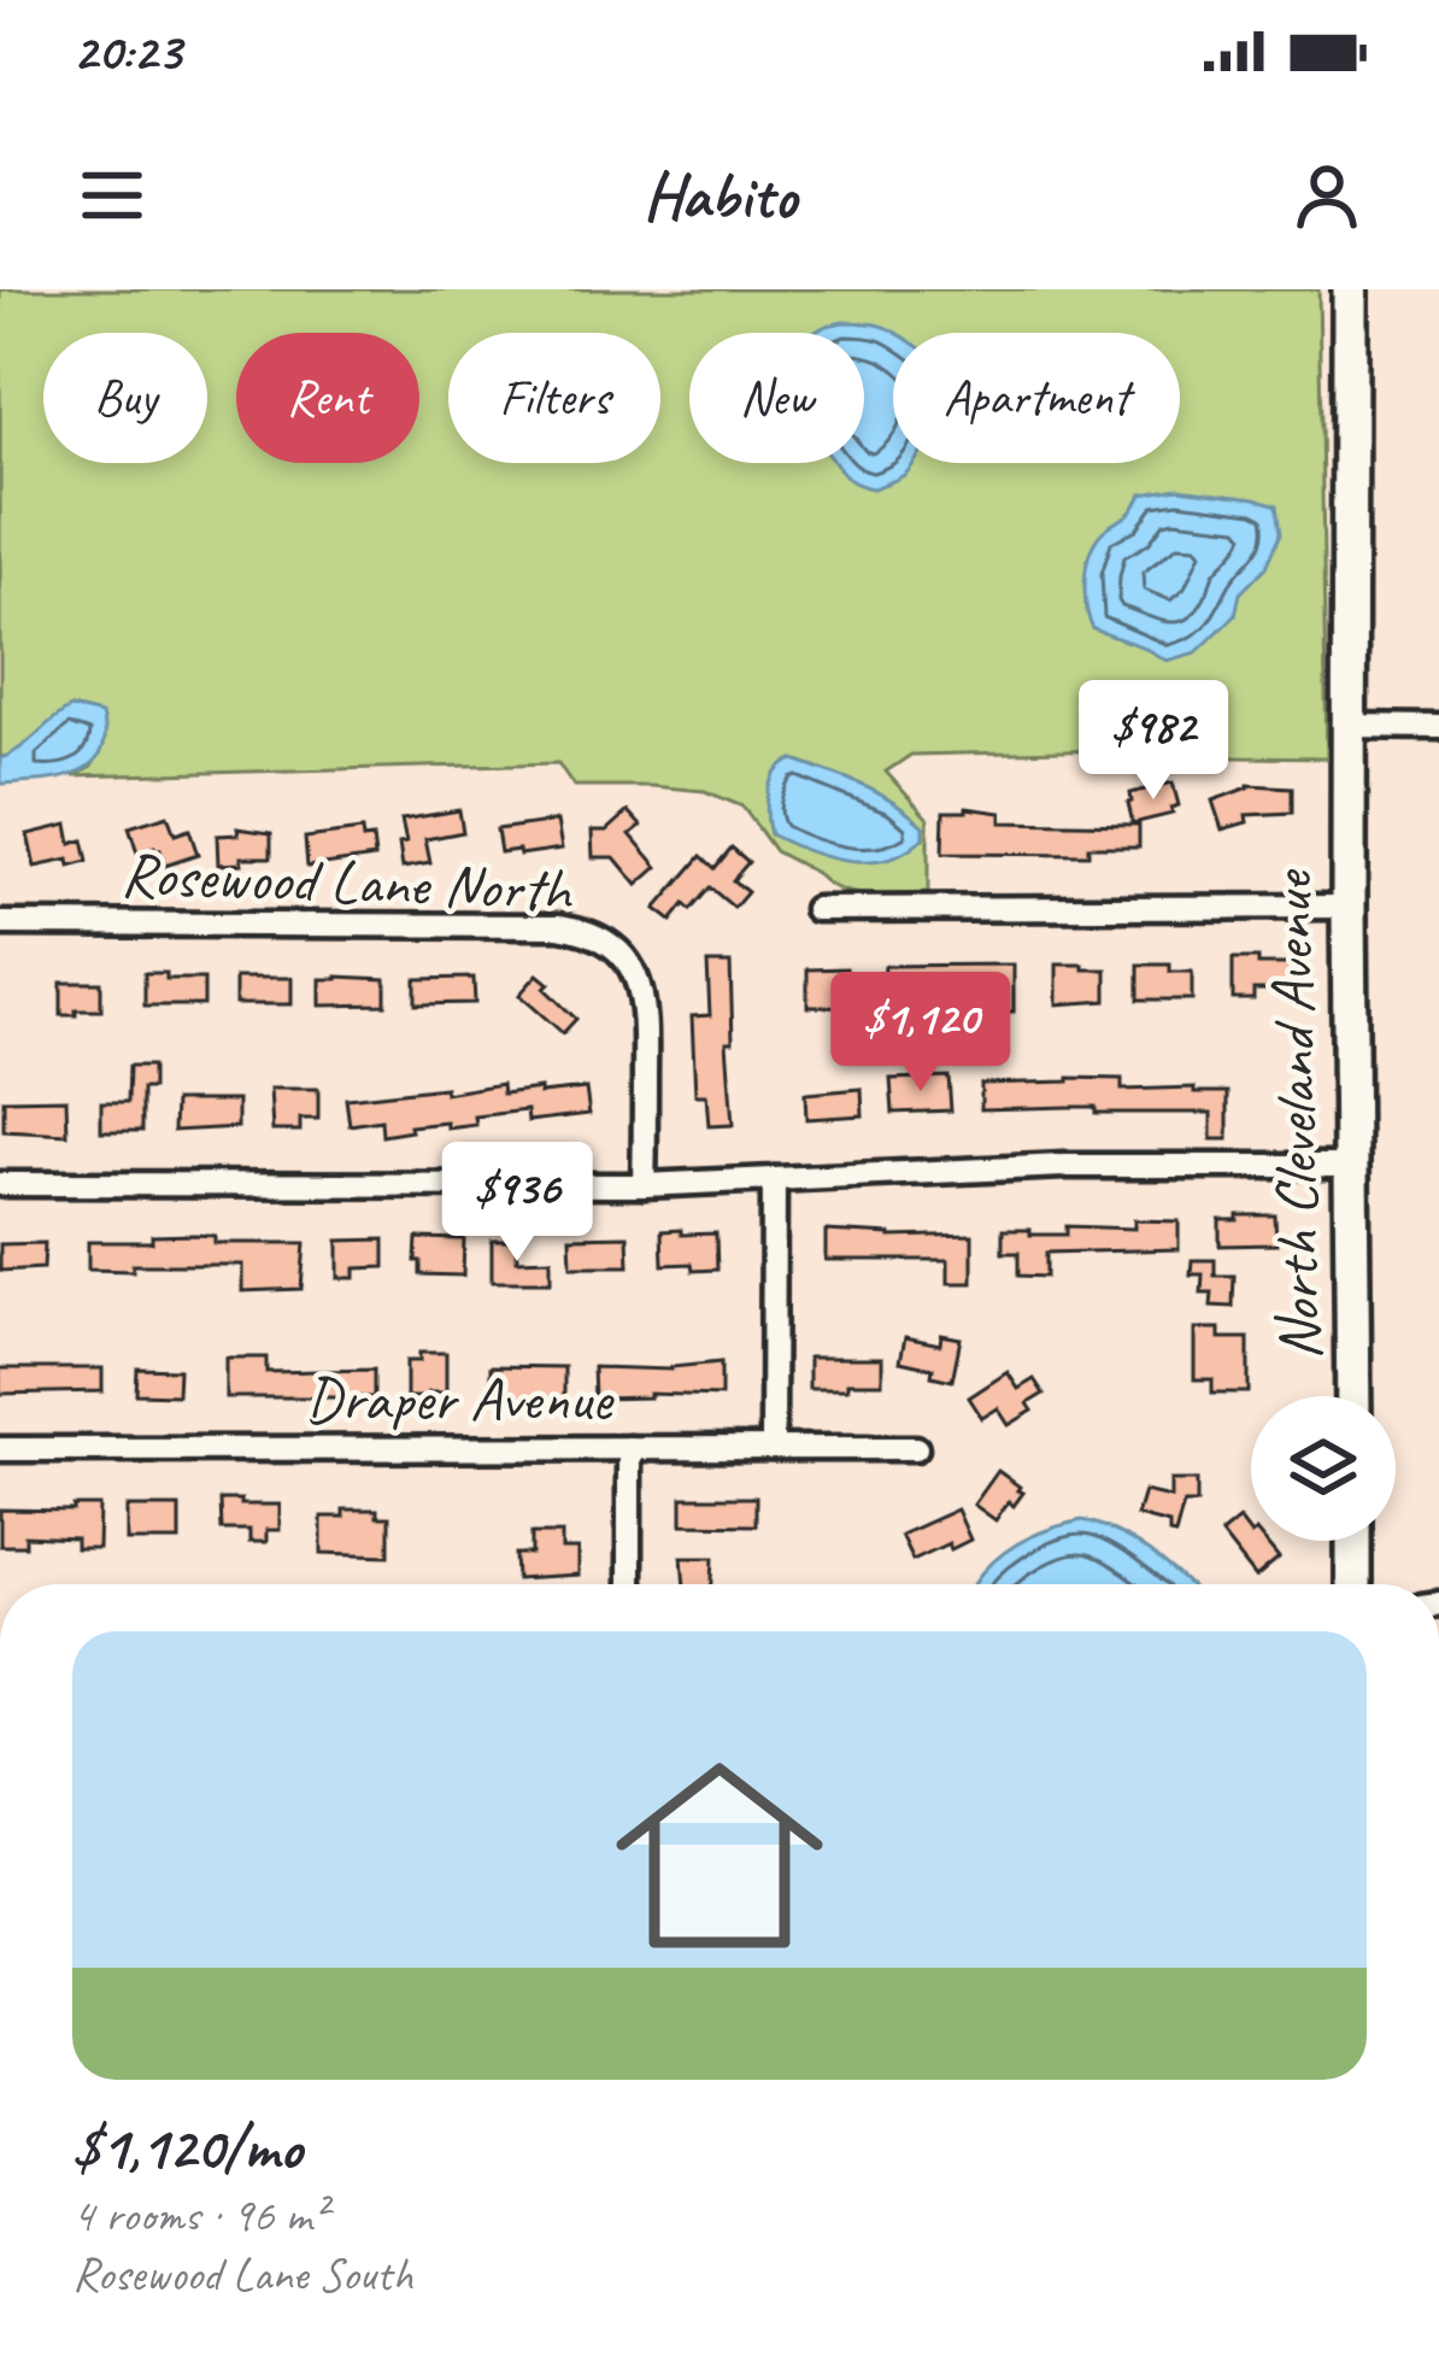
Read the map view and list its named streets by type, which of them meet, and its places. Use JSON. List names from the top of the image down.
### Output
{
  "streets": {
    "main road": ["North Cleveland Avenue"],
    "street": ["Rosewood Lane North", "Draper Avenue"]
  },
  "page": {
    "status": "20:23",
    "header": "Habito",
    "chip": [
      "Buy",
      "Rent",
      "Filters",
      "New",
      "Apartment"
    ],
    "price": ["$982", "$1,120", "$936"],
    "list": [
      {
        "name": "$1,120/mo",
        "note": "4 rooms · 96 m² · Rosewood Lane South"
      }
    ]
  }
}
